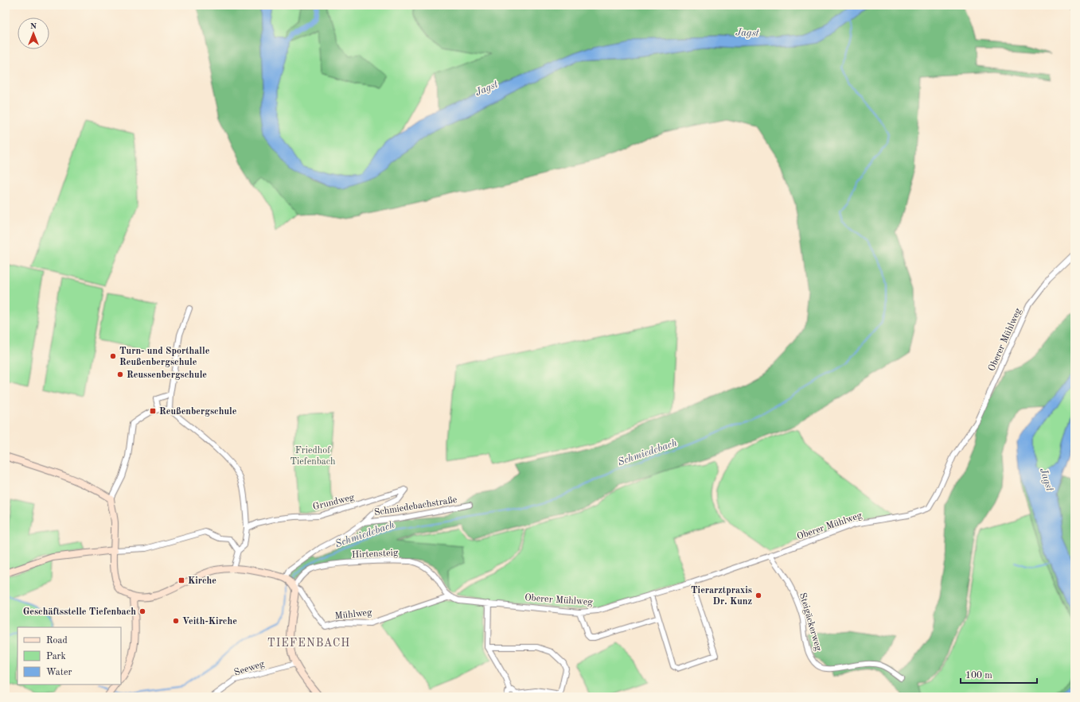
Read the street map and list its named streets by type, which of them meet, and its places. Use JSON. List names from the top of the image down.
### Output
{
  "streets": {
    "street": [
      "Oberer Mühlweg",
      "Grundweg",
      "Schmiedebachstraße",
      "Hirtensteig",
      "Mühlweg",
      "Steigäckerweg",
      "Seeweg"
    ]
  },
  "crossings": [
    ["Oberer Mühlweg", "Hirtensteig"],
    ["Oberer Mühlweg", "Mühlweg"],
    ["Oberer Mühlweg", "Steigäckerweg"],
    ["Grundweg", "Schmiedebachstraße"],
    ["Schmiedebachstraße", "Hirtensteig"],
    ["Schmiedebachstraße", "Mühlweg"],
    ["Hirtensteig", "Mühlweg"]
  ],
  "districts": ["TIEFENBACH"],
  "water": ["Jagst", "Schmiedebach"],
  "parks": ["Friedhof Tiefenbach"],
  "places": {
    "other": [
      "Turn- und Sporthalle Reußenbergschule",
      "Reussenbergschule",
      "Tierarztpraxis Dr. Kunz",
      "Geschäftsstelle Tiefenbach",
      "Veith-Kirche"
    ],
    "transit": ["Reußenbergschule", "Kirche"]
  },
  "legend": ["Road", "Park", "Water"],
  "scale_bar": "100 m",
  "north": "top"
}
